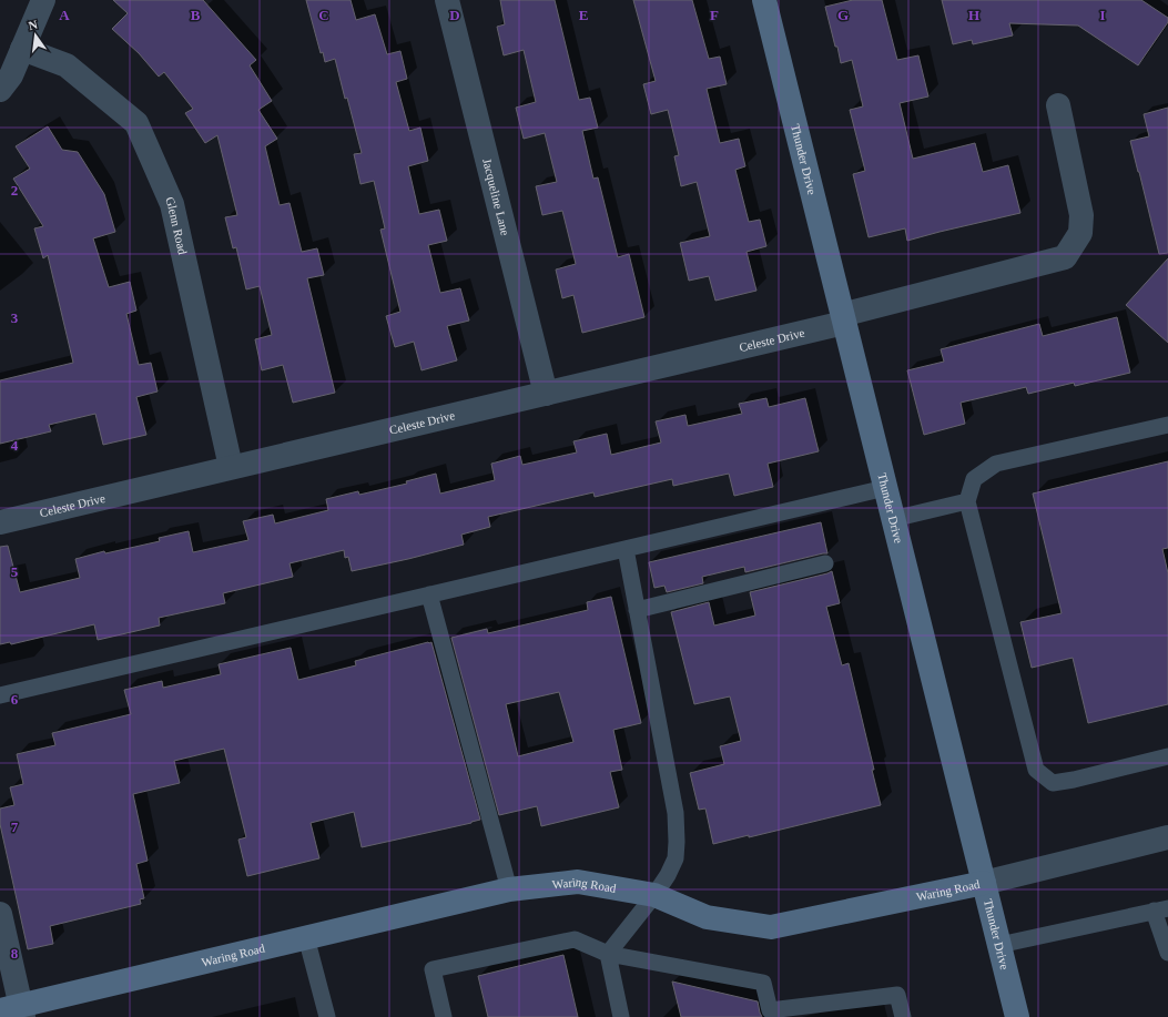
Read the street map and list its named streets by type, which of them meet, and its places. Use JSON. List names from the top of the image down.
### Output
{
  "streets": {
    "street": [
      "Thunder Drive",
      "Jacqueline Lane",
      "Glenn Road",
      "Celeste Drive",
      "Waring Road"
    ]
  },
  "crossings": [
    ["Thunder Drive", "Celeste Drive"],
    ["Thunder Drive", "Waring Road"],
    ["Jacqueline Lane", "Celeste Drive"],
    ["Glenn Road", "Celeste Drive"]
  ],
  "north": "top",
  "grid": {
    "columns": [
      "A",
      "B",
      "C",
      "D",
      "E",
      "F",
      "G",
      "H",
      "I"
    ],
    "rows": [
      "2",
      "3",
      "4",
      "5",
      "6",
      "7",
      "8"
    ]
  }
}
